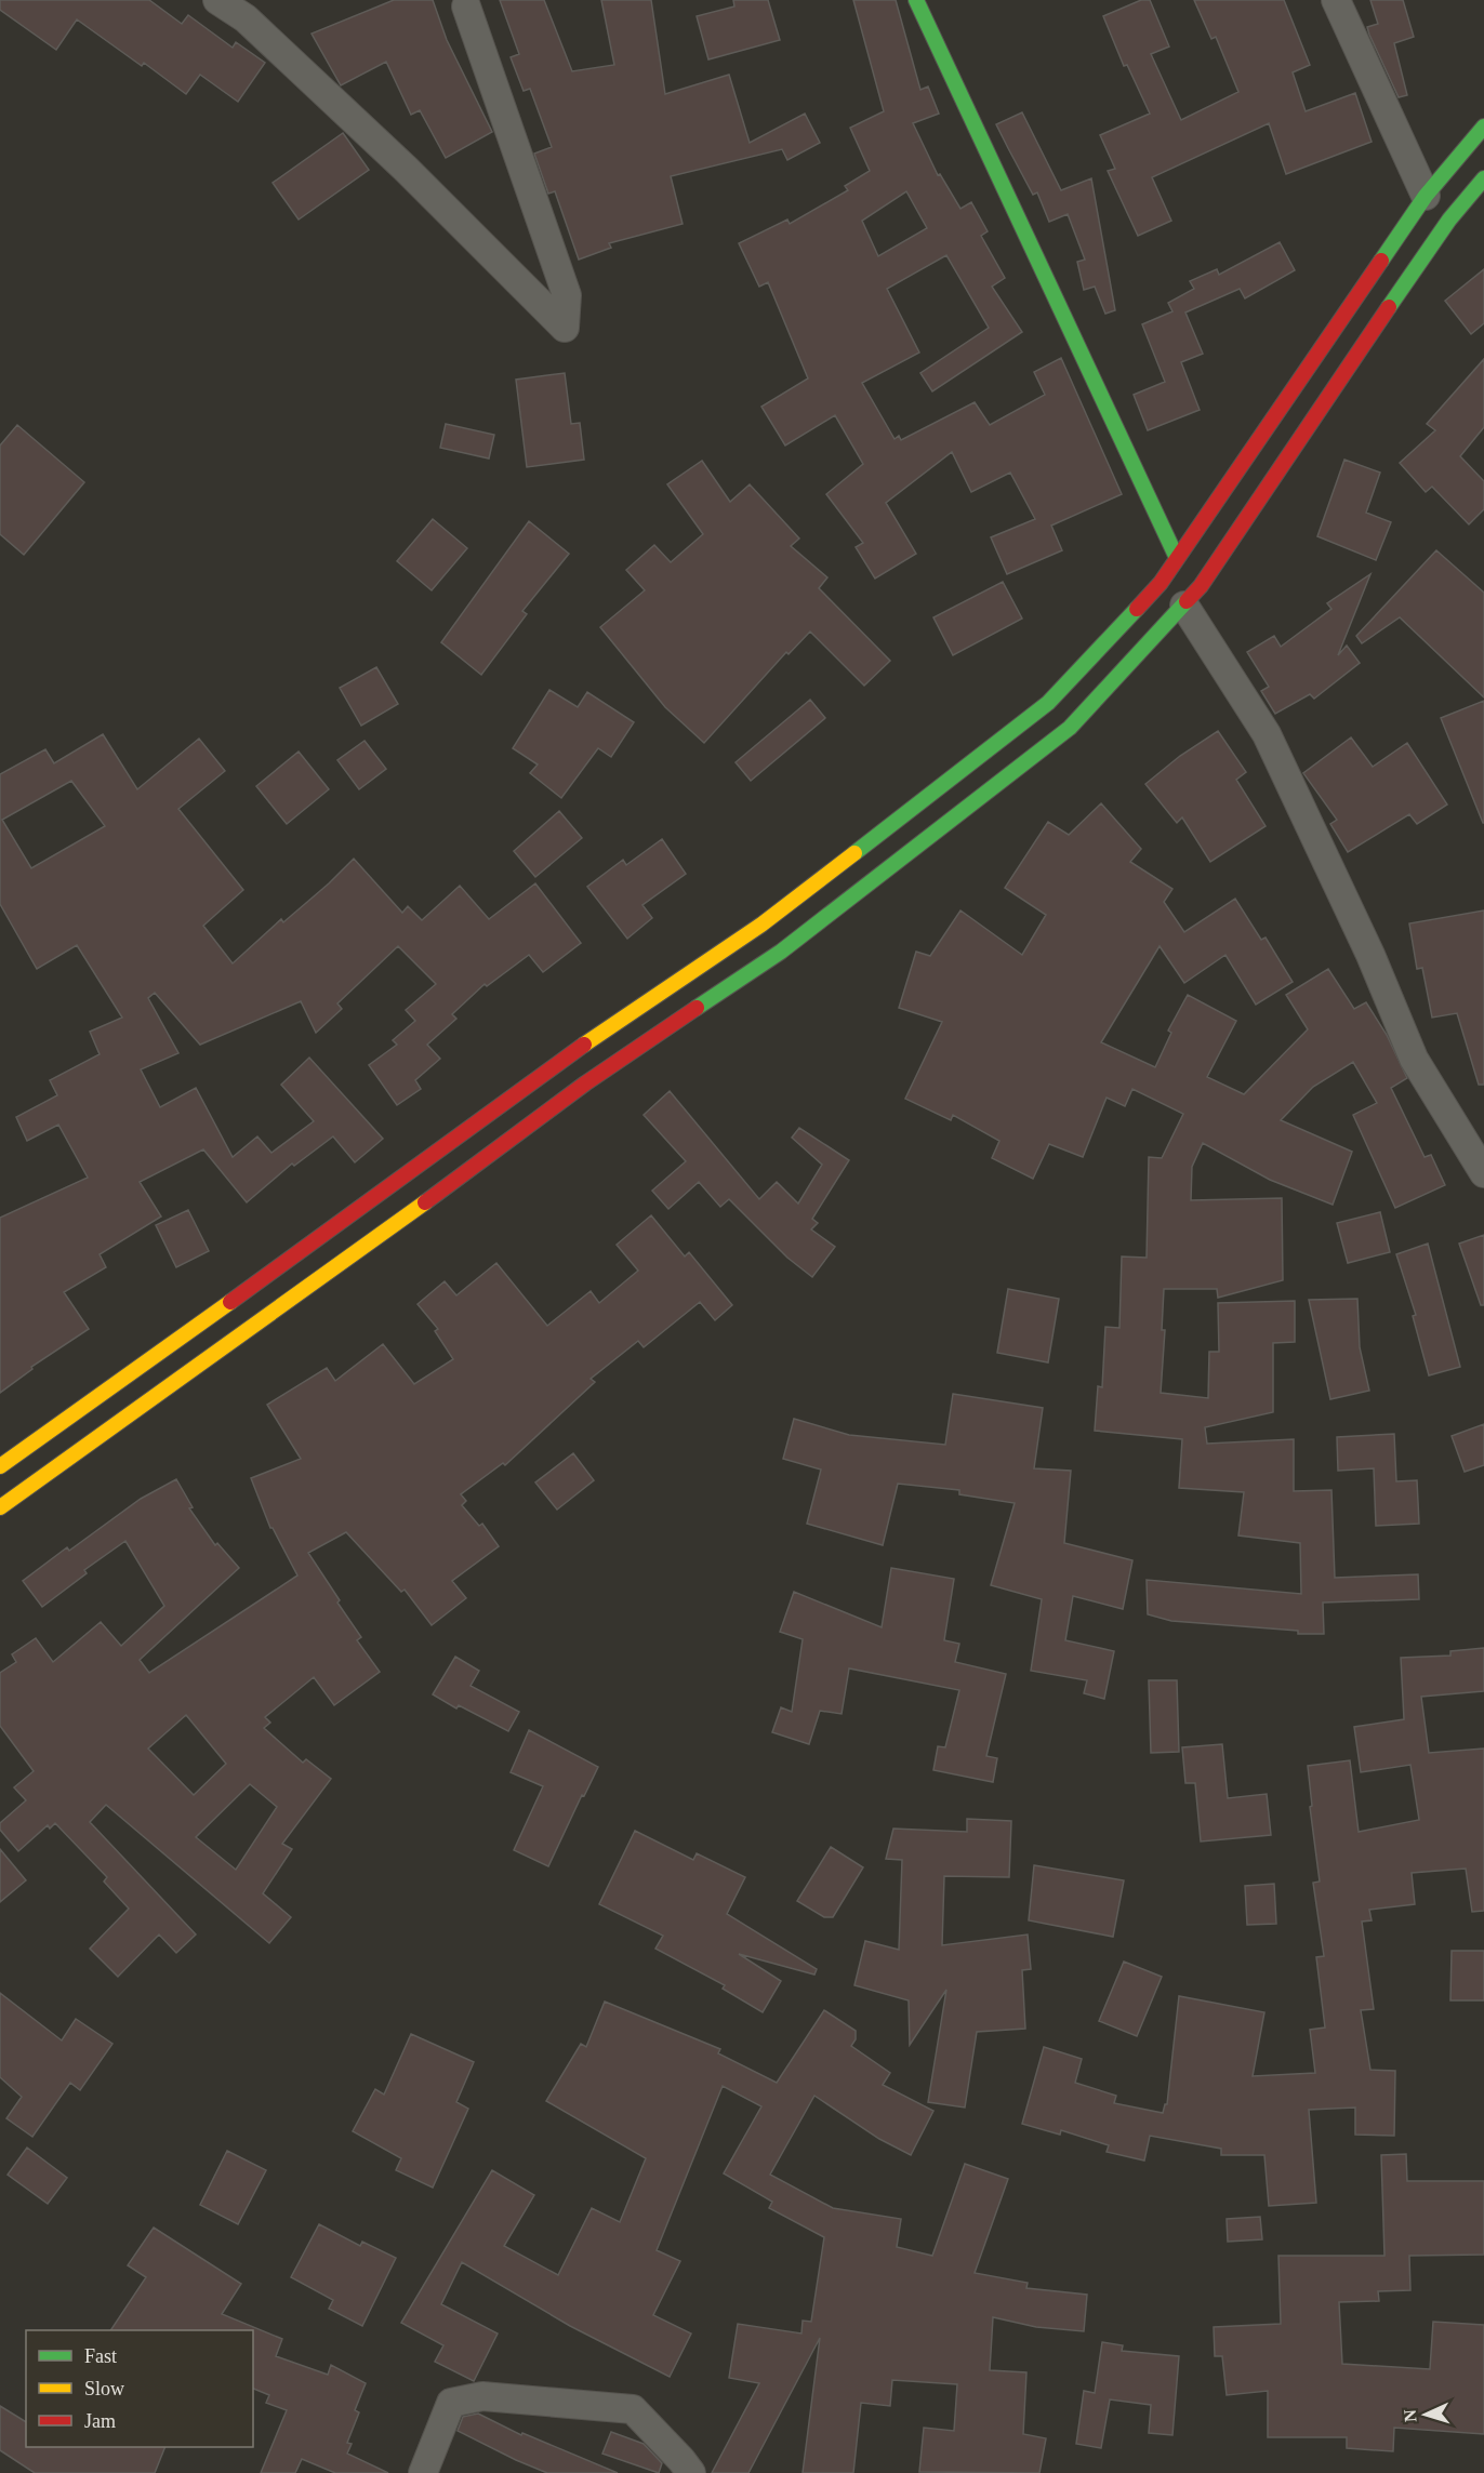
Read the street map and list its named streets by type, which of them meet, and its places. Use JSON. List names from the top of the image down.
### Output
{
  "legend": ["Fast", "Slow", "Jam"],
  "north": "left"
}
